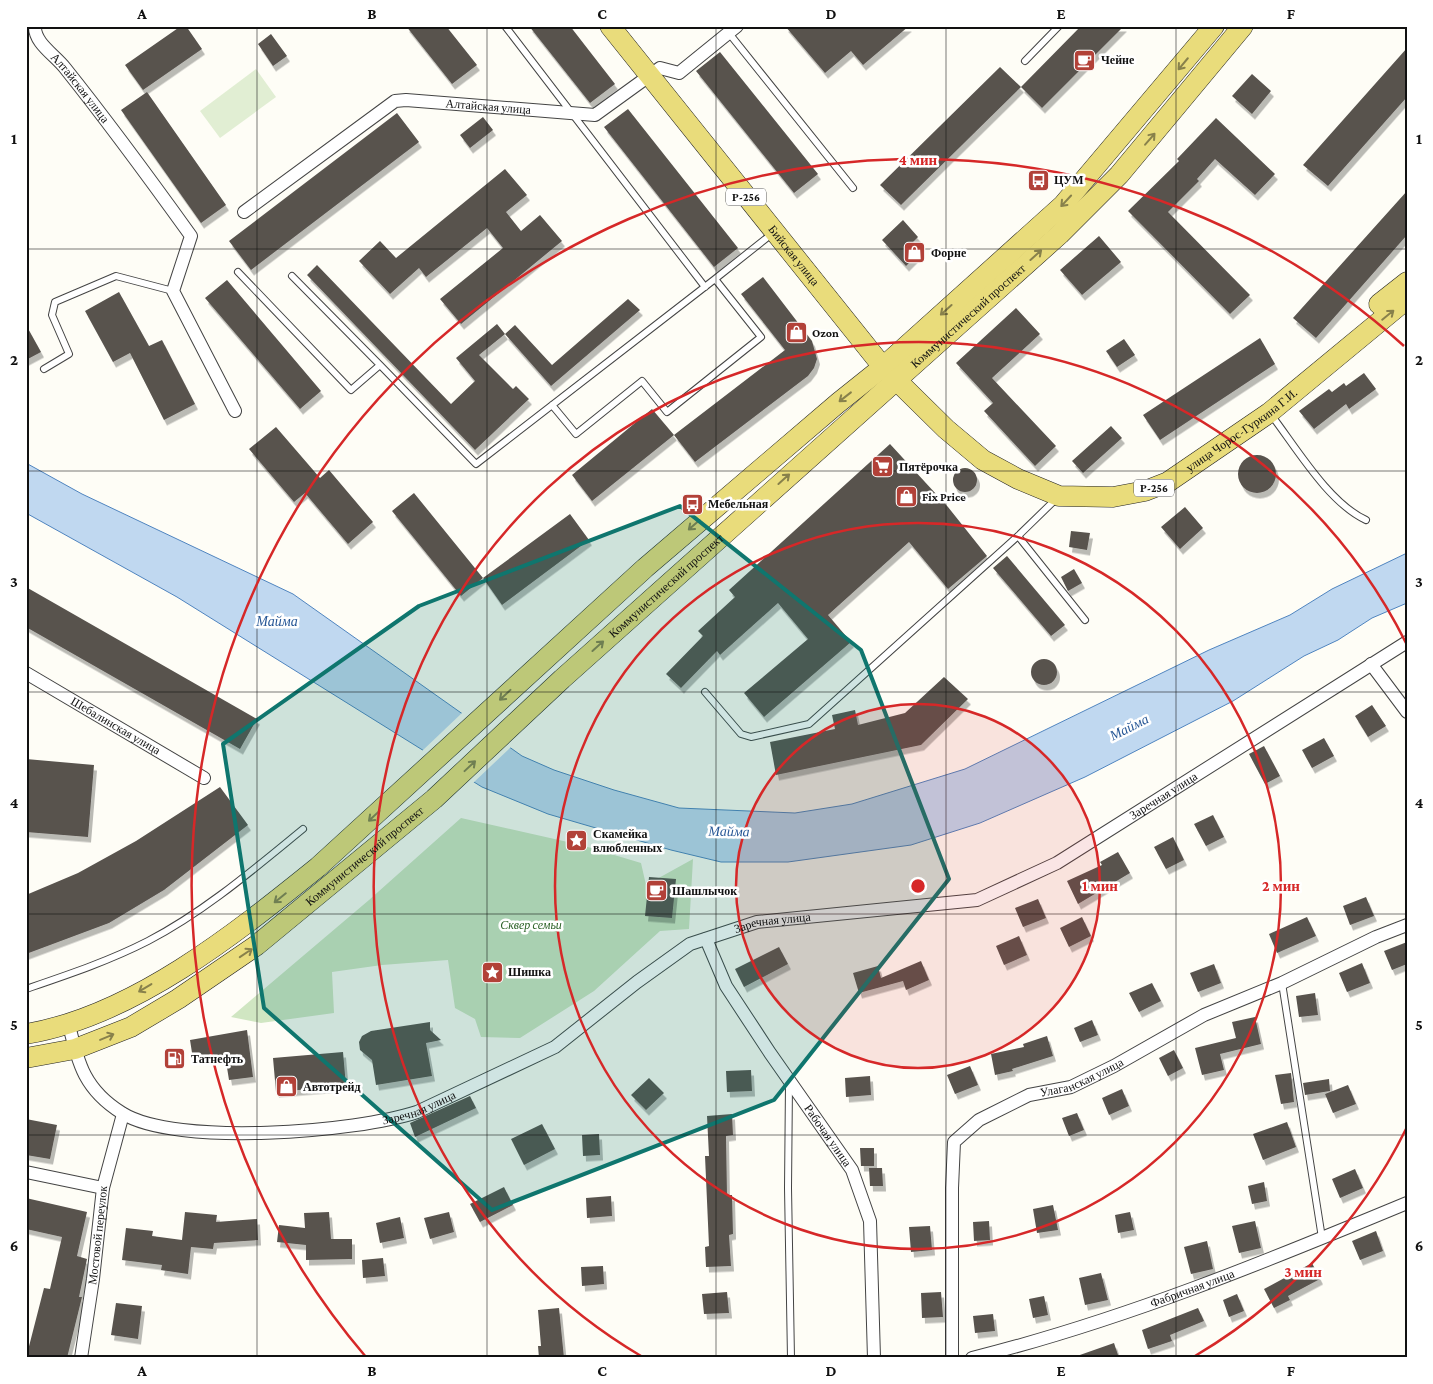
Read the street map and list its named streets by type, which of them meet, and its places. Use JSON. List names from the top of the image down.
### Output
{
  "streets": {
    "main road": [
      "Р-256",
      "Бийская улица",
      "Коммунистический проспект",
      "улица Чорос-Гуркина Г.И."
    ],
    "street": [
      "Алтайская улица",
      "Шебалинская улица",
      "Заречная улица",
      "Улаганская улица",
      "Рабочая улица",
      "Мостовой переулок",
      "Фабричная улица"
    ]
  },
  "crossings": [
    ["Алтайская улица", "Бийская улица"],
    ["Бийская улица", "Коммунистический проспект"],
    ["Бийская улица", "улица Чорос-Гуркина Г.И."],
    ["Коммунистический проспект", "улица Чорос-Гуркина Г.И."],
    ["Коммунистический проспект", "Заречная улица"],
    ["Заречная улица", "Рабочая улица"],
    ["Заречная улица", "Мостовой переулок"]
  ],
  "water": ["Майма"],
  "parks": ["Сквер семьи"],
  "places": {
    "cafe": ["Чейне", "Шашлычок"],
    "bus stop": ["ЦУМ", "Мебельная"],
    "shop": [
      "Форне",
      "Ozon",
      "Fix Price",
      "Автотрейд"
    ],
    "supermarket": ["Пятёрочка"],
    "place": ["Скамейка влюбленных", "Шишка"],
    "fuel station": ["Татнефть"]
  },
  "grid": {
    "columns": [
      "A",
      "B",
      "C",
      "D",
      "E",
      "F"
    ],
    "rows": [
      "1",
      "2",
      "3",
      "4",
      "5",
      "6"
    ]
  },
  "rings": [
    "4 мин",
    "1 мин",
    "2 мин",
    "3 мин"
  ]
}
